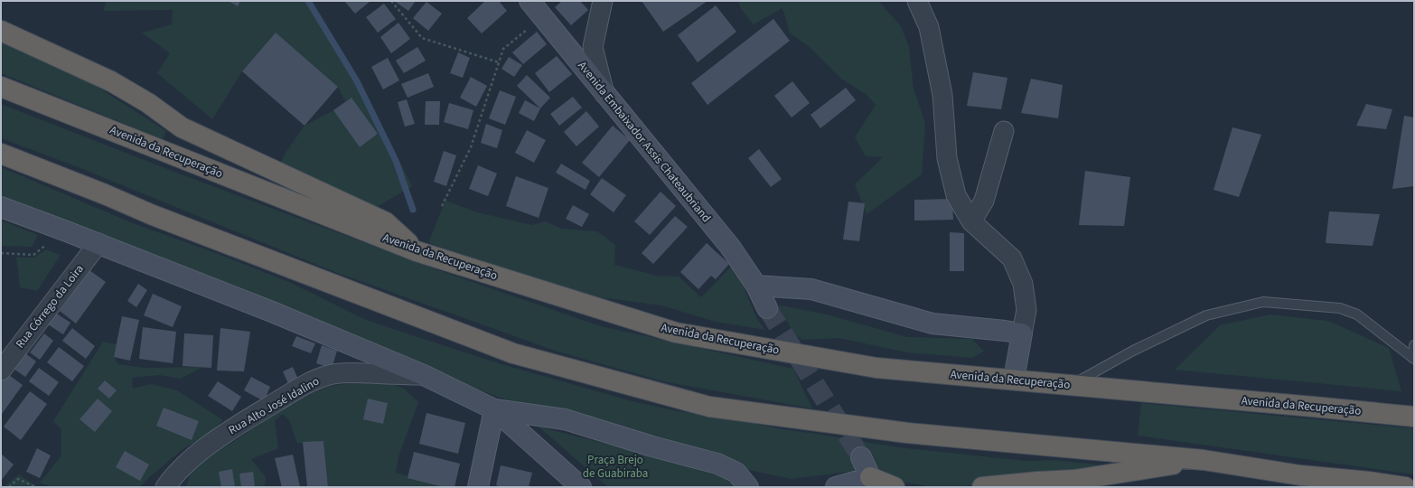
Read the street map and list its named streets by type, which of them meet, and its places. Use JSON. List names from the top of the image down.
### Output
{
  "streets": {
    "highway": ["Avenida da Recuperação"],
    "main road": ["Avenida Embaixador Assis Chateaubriand"],
    "street": ["Rua Córrego da Loira", "Rua Alto José Idalino"]
  },
  "parks": ["Praça Brejo de Guabiraba"]
}
